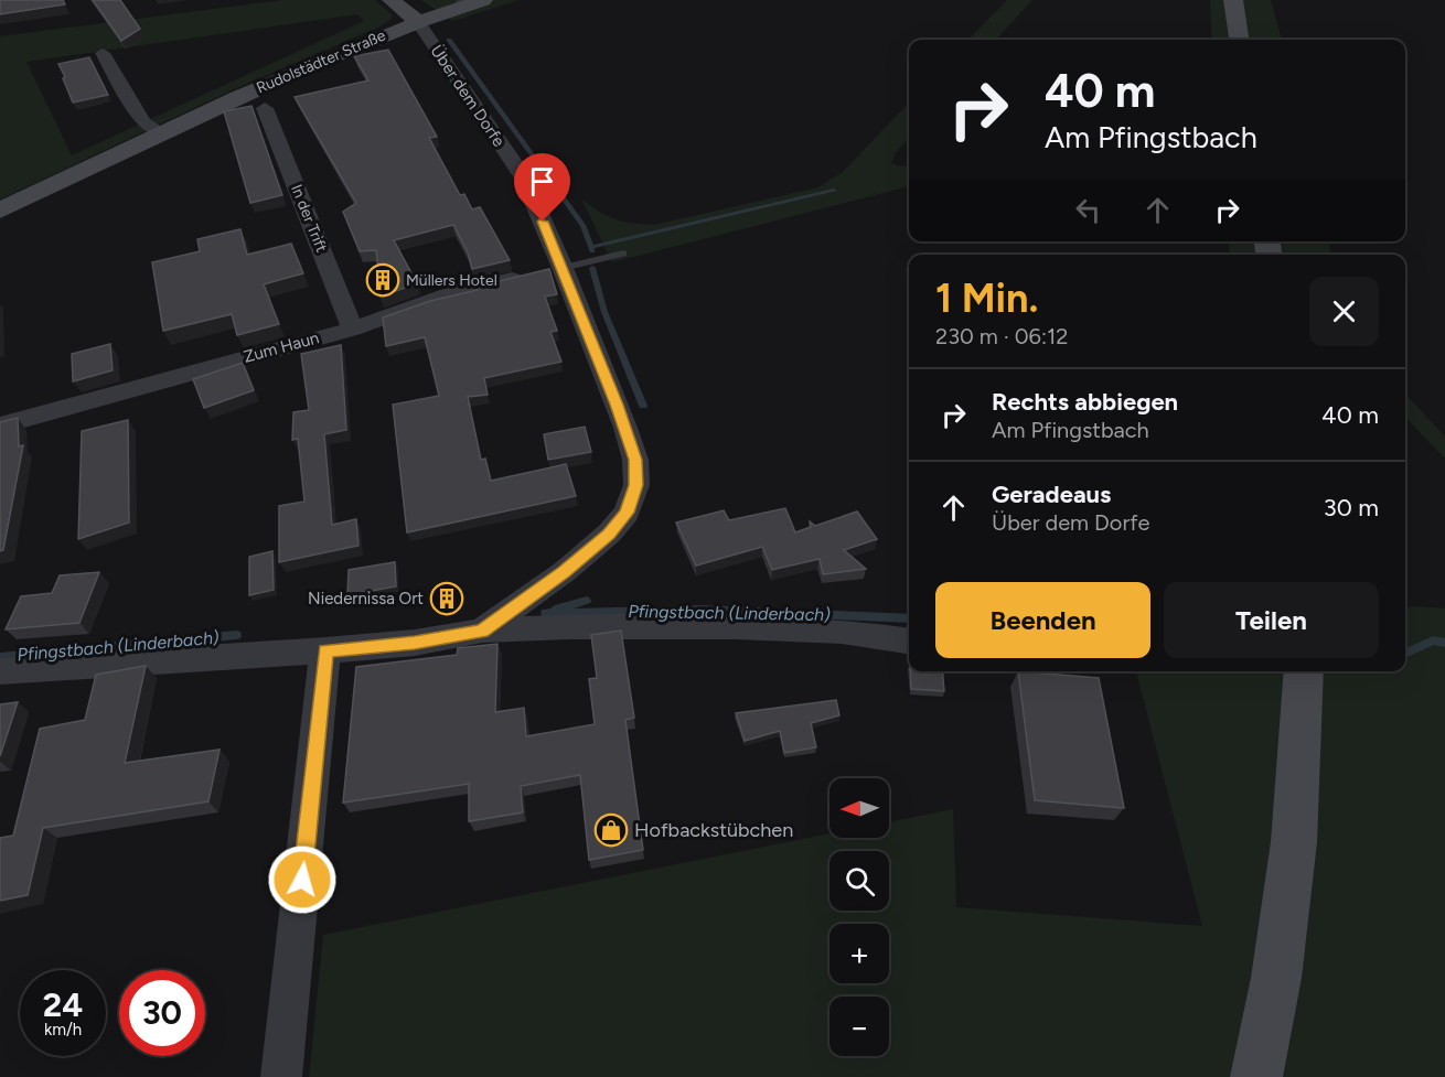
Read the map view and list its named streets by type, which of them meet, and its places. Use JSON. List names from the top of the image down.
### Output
{
  "streets": {
    "street": [
      "Rudolstädter Straße",
      "Über dem Dorfe",
      "In der Trift",
      "Zum Haun"
    ]
  },
  "crossings": [
    ["Rudolstädter Straße", "Über dem Dorfe"],
    ["Über dem Dorfe", "Zum Haun"],
    ["In der Trift", "Zum Haun"]
  ],
  "water": ["Pfingstbach (Linderbach)"],
  "places": {
    "building": ["Müllers Hotel", "Niedernissa Ort"],
    "shop": ["Hofbackstübchen"]
  },
  "north": "left",
  "page": {
    "turn": ["40 m", "Am Pfingstbach"],
    "heading": ["1 Min.", "230 m · 06:12"],
    "list": [
      {
        "name": "Rechts abbiegen",
        "note": "Am Pfingstbach",
        "value": "40 m"
      },
      {
        "name": "Geradeaus",
        "note": "Über dem Dorfe",
        "value": "30 m"
      }
    ],
    "buttons": ["Beenden", "Teilen"],
    "map_buttons": ["+", "−"],
    "speed": "24 km/h",
    "limit": "30"
  }
}
